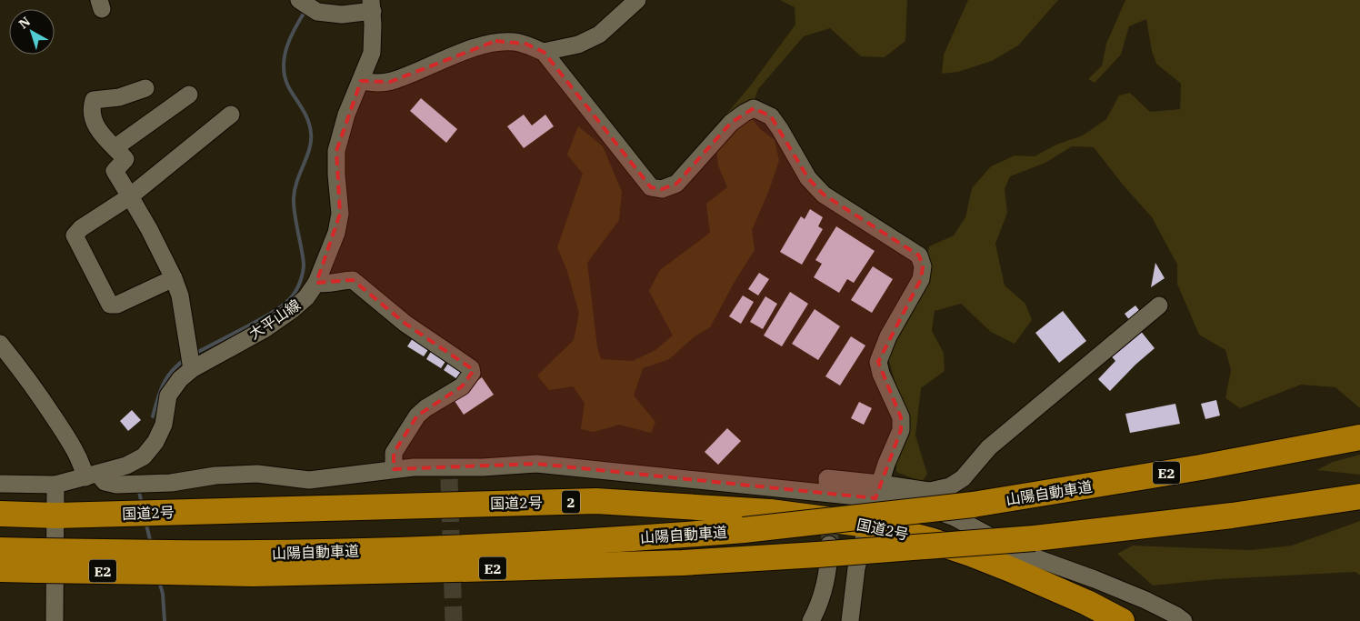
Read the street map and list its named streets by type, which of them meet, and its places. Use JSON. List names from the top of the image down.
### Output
{
  "streets": {
    "highway": [
      "E2",
      "山陽自動車道",
      "2",
      "国道2号"
    ],
    "street": ["大平山線"]
  },
  "north": "top left"
}
